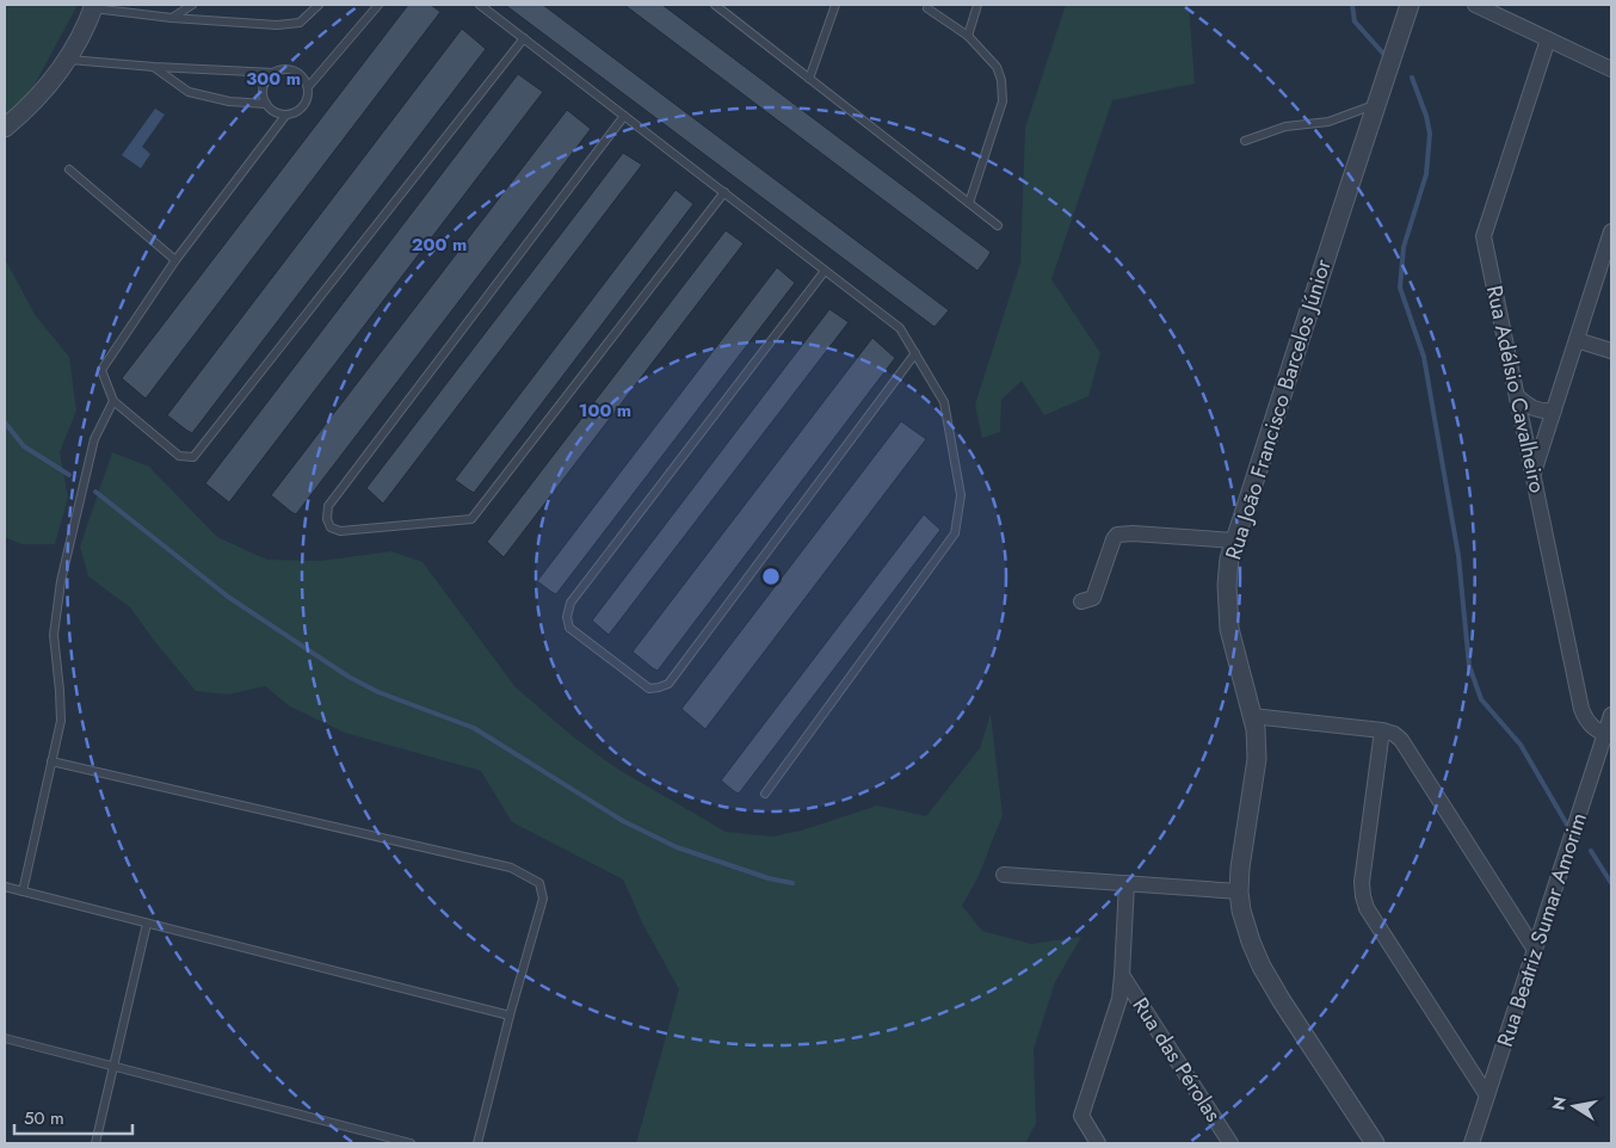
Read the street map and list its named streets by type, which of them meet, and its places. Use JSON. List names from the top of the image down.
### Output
{
  "streets": {
    "street": [
      "Rua Adélsio Cavalheiro",
      "Rua João Francisco Barcelos Júnior",
      "Rua Beatriz Sumar Amorim",
      "Rua das Pérolas"
    ]
  },
  "crossings": [
    ["Rua Adélsio Cavalheiro", "Rua Beatriz Sumar Amorim"]
  ],
  "scale_bar": "50 m",
  "north": "left",
  "rings": ["300 m", "200 m", "100 m"]
}
